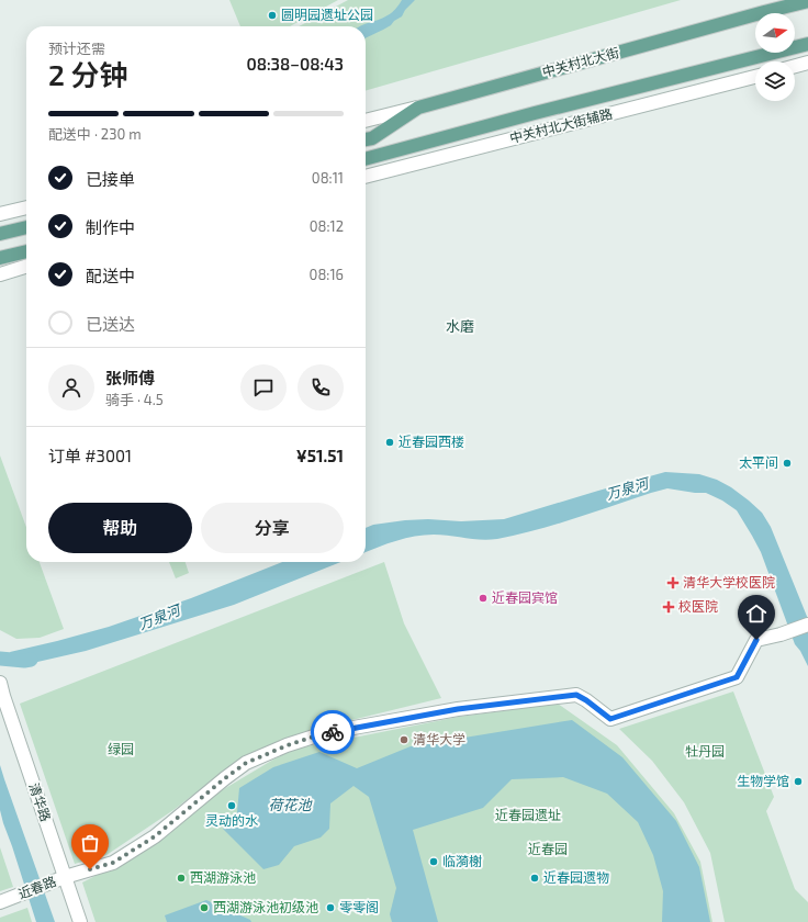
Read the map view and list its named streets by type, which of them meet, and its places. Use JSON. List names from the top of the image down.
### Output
{
  "streets": {
    "main road": ["中关村北大街"],
    "street": ["中关村北大街辅路", "清华路", "近春路"]
  },
  "crossings": [
    ["清华路", "近春路"]
  ],
  "districts": ["水磨"],
  "water": ["万泉河", "荷花池"],
  "parks": [
    "绿园",
    "牡丹园",
    "近春园遗址",
    "近春园"
  ],
  "places": {
    "other": [
      "圆明园遗址公园",
      "近春园西楼",
      "太平间",
      "近春园宾馆",
      "清华大学",
      "生物学馆",
      "灵动的水",
      "临漪榭",
      "西湖游泳池",
      "近春园遗物",
      "西湖游泳池初级池",
      "零零阁"
    ],
    "health": ["清华大学校医院", "校医院"]
  },
  "north": "right",
  "page": {
    "heading": ["2 分钟", "预计还需", "08:38–08:43"],
    "panel": [
      "张师傅",
      "骑手 · 4.5",
      "订单 #3001",
      "¥51.51"
    ],
    "bar": "配送中 · 230 m",
    "list": [
      ["已接单", "08:11"],
      ["制作中", "08:12"],
      ["配送中", "08:16"],
      "已送达"
    ],
    "buttons": ["帮助", "分享"]
  }
}
